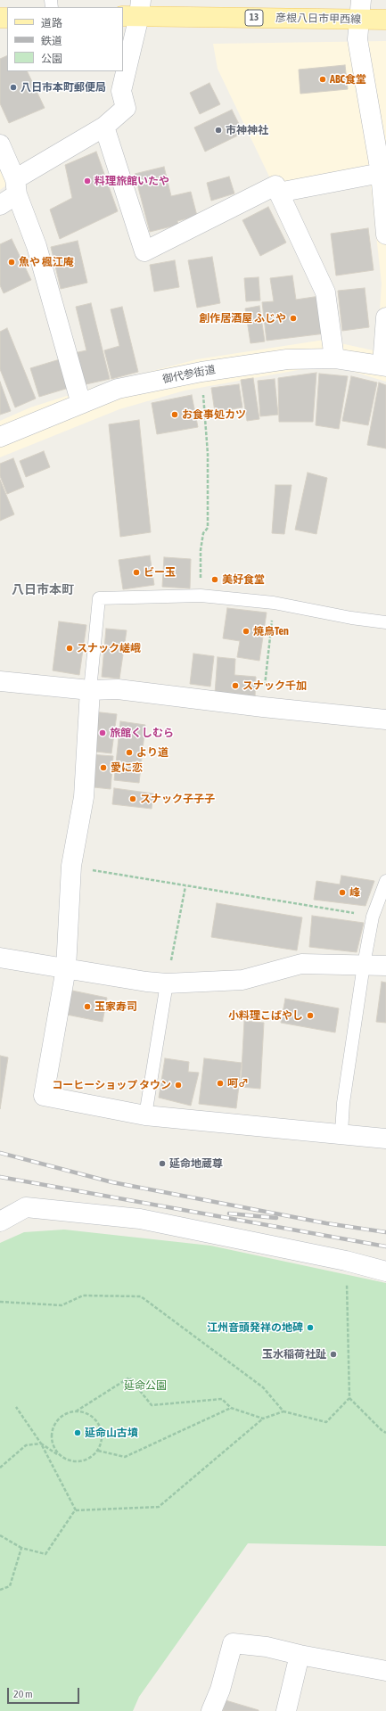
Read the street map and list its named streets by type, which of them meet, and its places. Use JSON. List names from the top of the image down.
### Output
{
  "streets": {
    "main road": ["13", "彦根八日市甲西線"],
    "street": ["御代参街道"]
  },
  "districts": ["八日市本町"],
  "parks": ["延命公園"],
  "places": [
    "ABC食堂",
    "八日市本町郵便局",
    "市神神社",
    "料理旅館いたや",
    "魚や 楓江庵",
    "創作居酒屋 ふじや",
    "お食事処カツ",
    "ビー玉",
    "美好食堂",
    "焼鳥Ten",
    "スナック嵯峨",
    "スナック千加",
    "旅館くしむら",
    "より道",
    "愛に恋",
    "スナック子子子",
    "峰",
    "玉家寿司",
    "小料理こばやし",
    "呵♂",
    "コーヒーショップ タウン",
    "延命地蔵尊",
    "江州音頭発祥の地碑",
    "玉水稲荷社趾",
    "延命山古墳"
  ],
  "legend": ["道路", "鉄道", "公園"],
  "scale_bar": "20 m"
}
